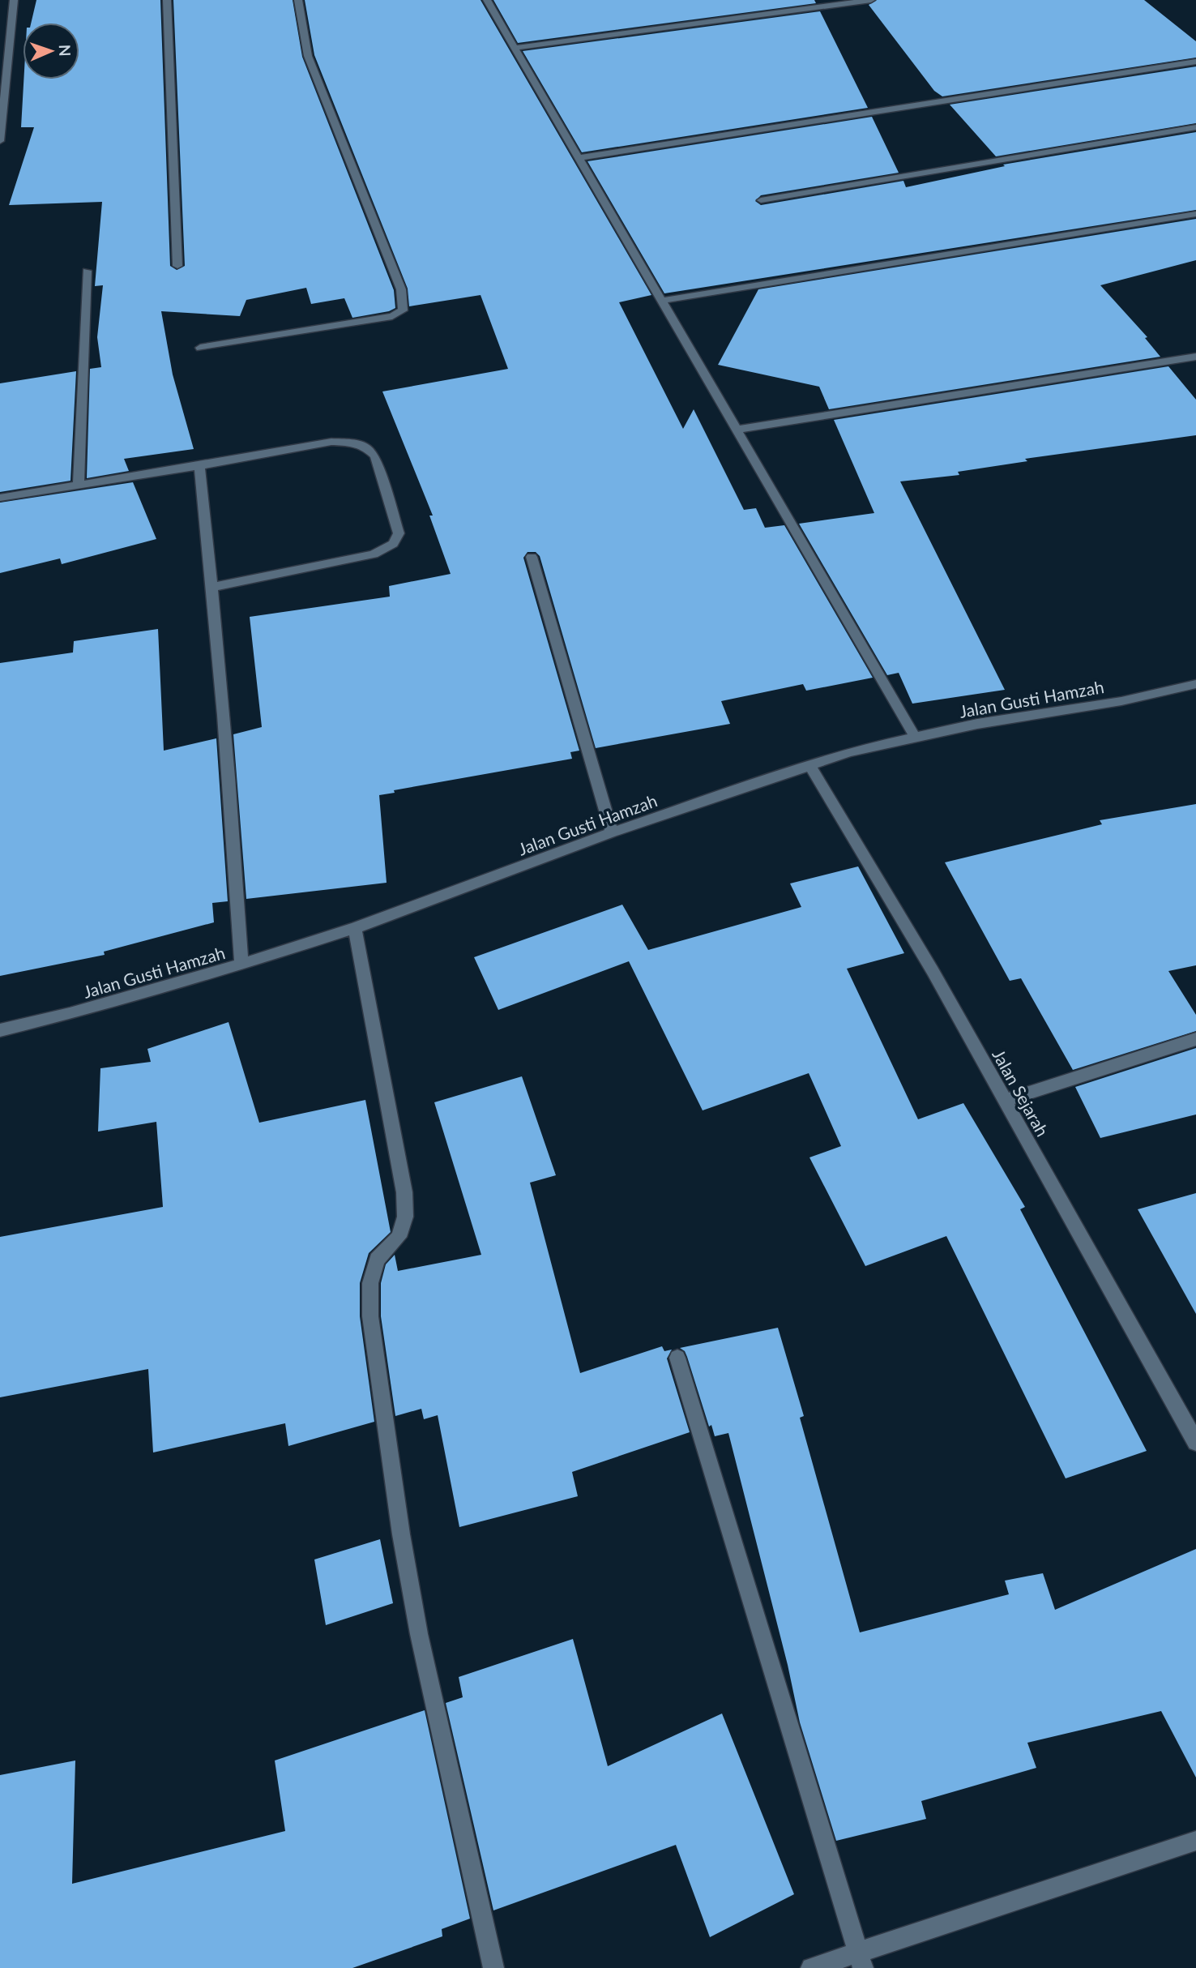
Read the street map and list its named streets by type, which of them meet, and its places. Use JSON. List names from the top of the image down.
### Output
{
  "streets": {
    "street": ["Jalan Gusti Hamzah", "Jalan Sejarah"]
  },
  "crossings": [
    ["Jalan Gusti Hamzah", "Jalan Sejarah"]
  ],
  "north": "right"
}
